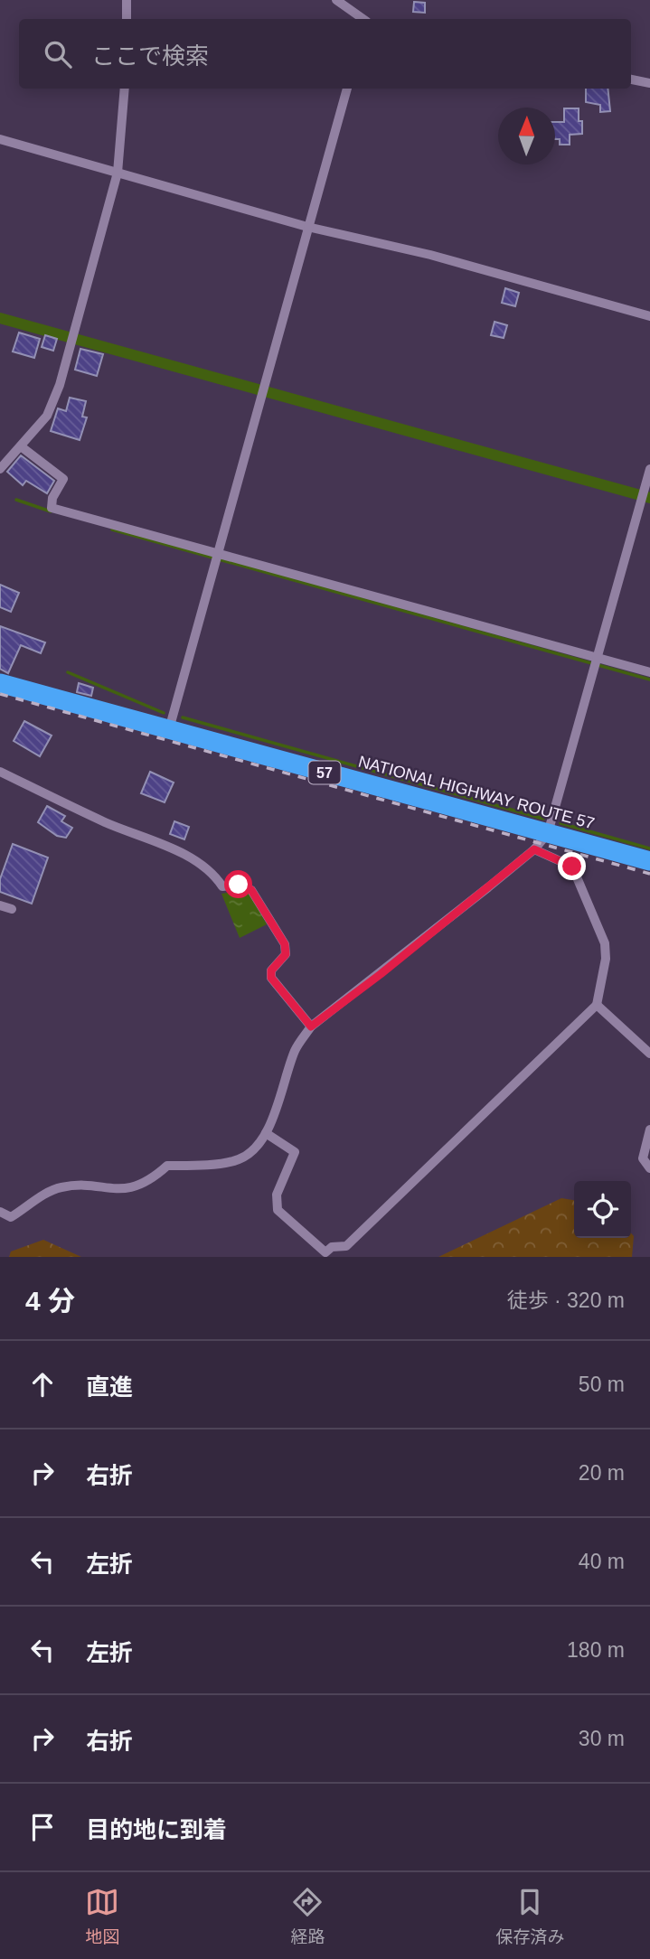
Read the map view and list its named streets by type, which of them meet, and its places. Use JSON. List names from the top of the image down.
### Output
{
  "streets": {
    "highway": ["57", "NATIONAL HIGHWAY ROUTE 57"]
  },
  "north": "top",
  "page": {
    "search": "ここで検索",
    "heading": ["4 分", "徒歩 · 320 m"],
    "list": [
      ["直進", "50 m"],
      ["右折", "20 m"],
      ["左折", "40 m"],
      ["左折", "180 m"],
      ["右折", "30 m"],
      "目的地に到着"
    ],
    "nav": ["地図", "経路", "保存済み"]
  }
}
